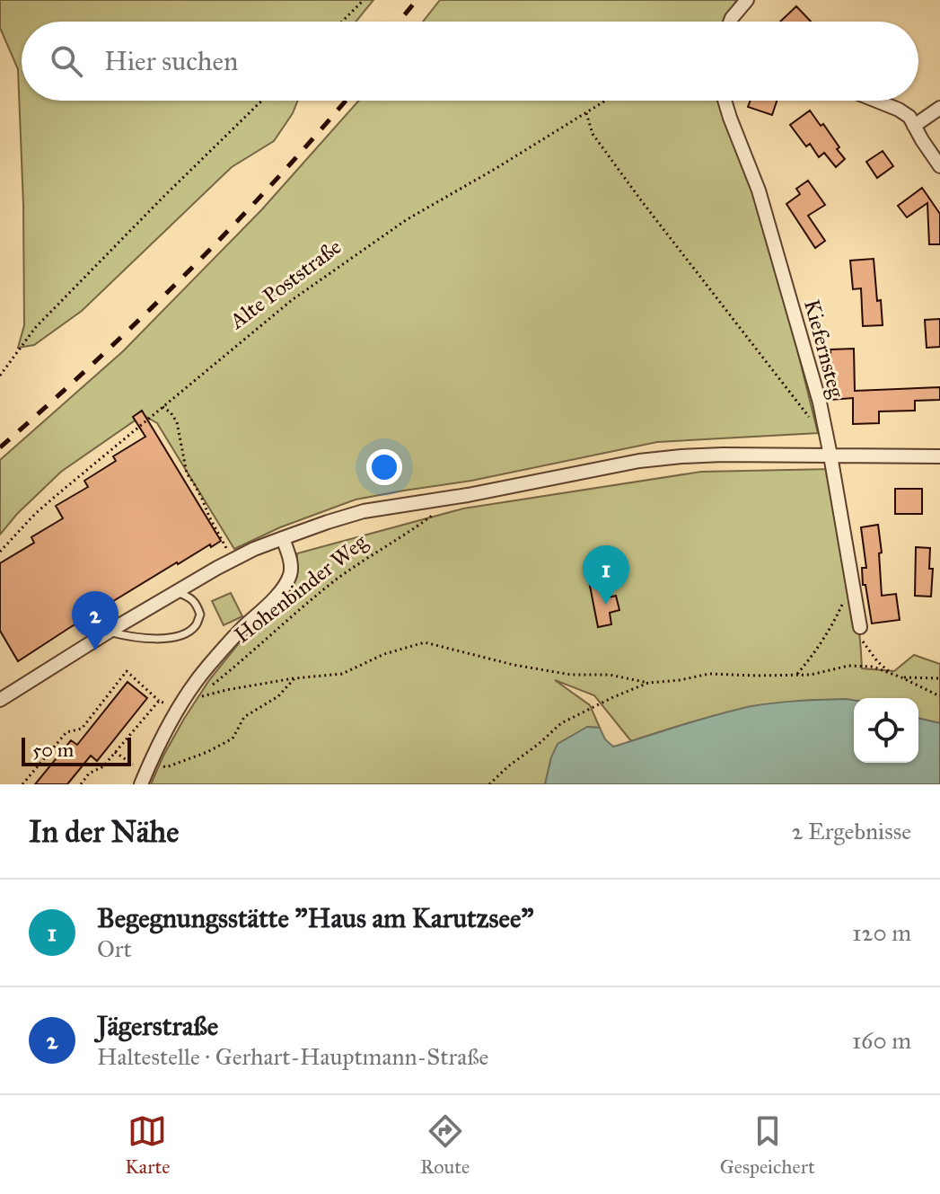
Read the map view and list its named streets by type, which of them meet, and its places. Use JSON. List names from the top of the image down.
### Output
{
  "streets": {
    "street": ["Kiefernsteg", "Hohenbinder Weg"],
    "path": ["Alte Poststraße"]
  },
  "scale_bar": "50 m",
  "page": {
    "search": "Hier suchen",
    "pins": ["1", "2"],
    "scale": "50 m",
    "heading": ["In der Nähe", "2 Ergebnisse"],
    "list": [
      {
        "mark": "1",
        "name": "Begegnungsstätte \"Haus am Karutzsee\"",
        "note": "Ort",
        "value": "120 m"
      },
      {
        "mark": "2",
        "name": "Jägerstraße",
        "note": "Haltestelle · Gerhart-Hauptmann-Straße",
        "value": "160 m"
      }
    ],
    "nav": ["Karte", "Route", "Gespeichert"]
  }
}
